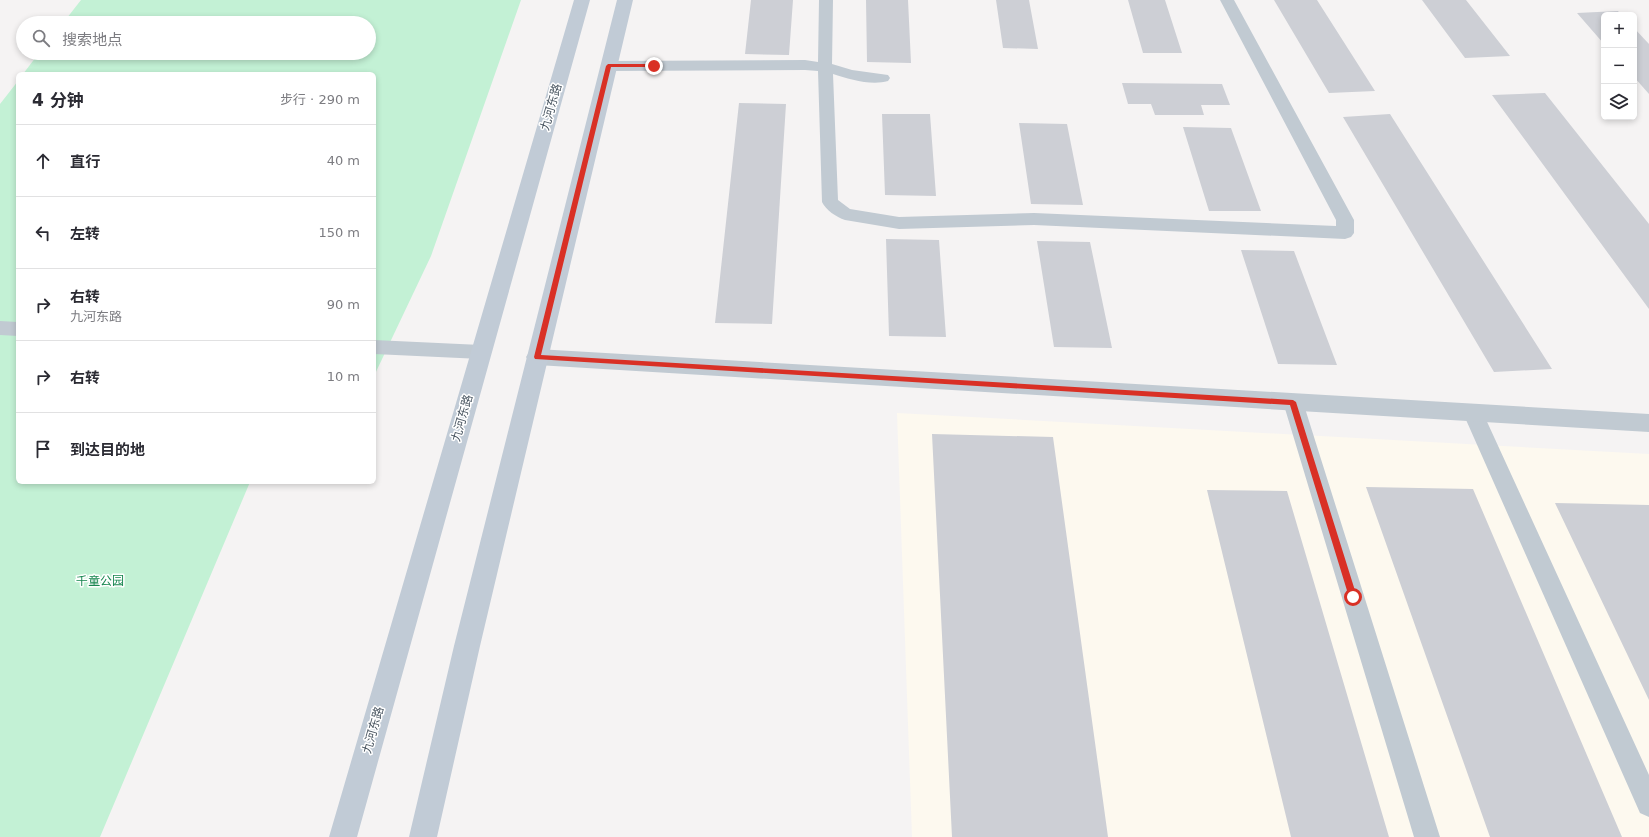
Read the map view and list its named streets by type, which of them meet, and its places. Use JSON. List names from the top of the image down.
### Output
{
  "streets": {
    "main road": ["九河东路"]
  },
  "parks": ["千童公园"],
  "page": {
    "map_buttons": ["+", "−"],
    "search": "搜索地点",
    "heading": ["4 分钟", "步行 · 290 m"],
    "list": [
      ["直行", "40 m"],
      ["左转", "150 m"],
      ["右转", "九河东路", "90 m"],
      ["右转", "10 m"],
      "到达目的地"
    ]
  }
}
